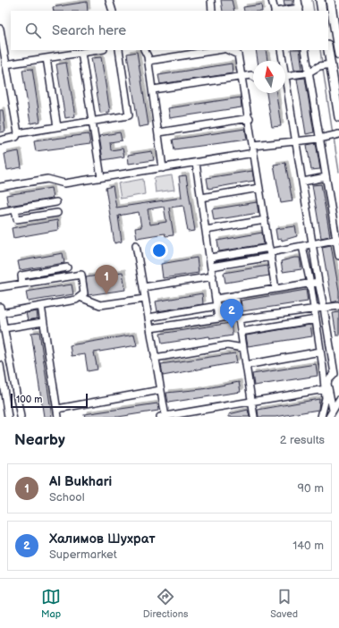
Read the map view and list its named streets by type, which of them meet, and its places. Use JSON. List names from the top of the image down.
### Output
{
  "scale_bar": "100 m",
  "north": "top",
  "page": {
    "search": "Search here",
    "pins": ["1", "2"],
    "scale": "100 m",
    "heading": ["Nearby", "2 results"],
    "list": [
      {
        "mark": "1",
        "name": "Al Bukhari",
        "note": "School",
        "value": "90 m"
      },
      {
        "mark": "2",
        "name": "Халимов Шухрат",
        "note": "Supermarket",
        "value": "140 m"
      }
    ],
    "nav": ["Map", "Directions", "Saved"]
  }
}
